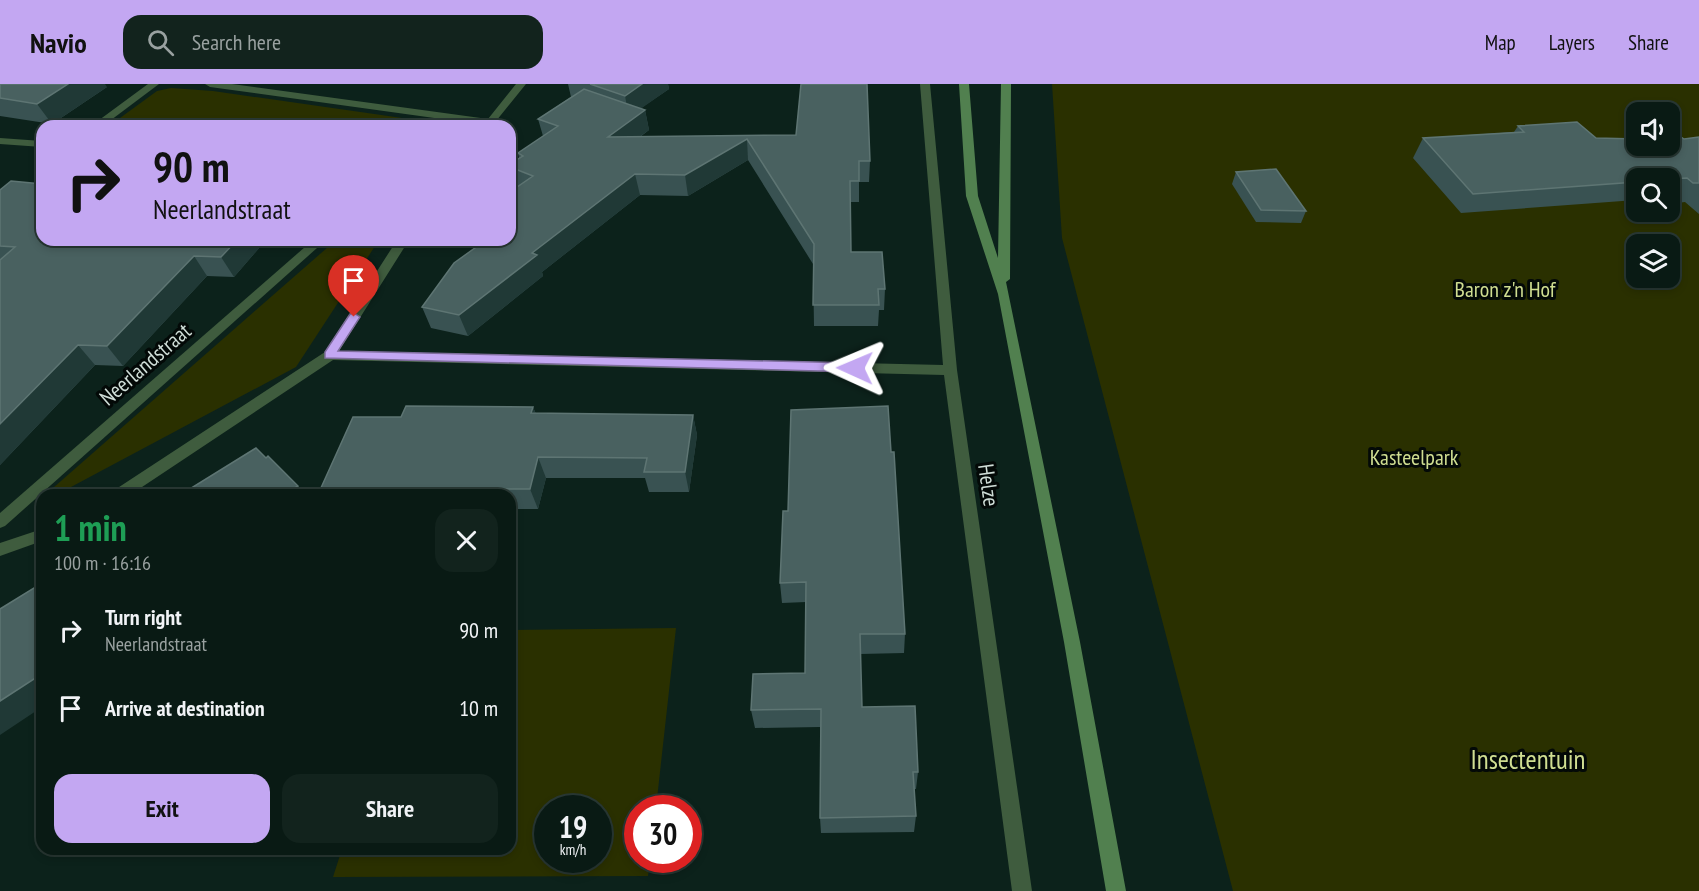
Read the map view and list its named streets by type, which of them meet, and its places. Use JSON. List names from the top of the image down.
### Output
{
  "streets": {
    "street": ["Neerlandstraat", "Helze"]
  },
  "parks": ["Baron z'n Hof", "Kasteelpark", "Insectentuin"],
  "page": {
    "header": "Navio",
    "search": "Search here",
    "nav": ["Map", "Layers", "Share"],
    "turn": ["90 m", "Neerlandstraat"],
    "heading": ["1 min", "100 m · 16:16"],
    "list": [
      {
        "name": "Turn right",
        "note": "Neerlandstraat",
        "value": "90 m"
      },
      {
        "name": "Arrive at destination",
        "value": "10 m"
      }
    ],
    "buttons": ["Exit", "Share"],
    "speed": "19 km/h",
    "limit": "30"
  }
}
